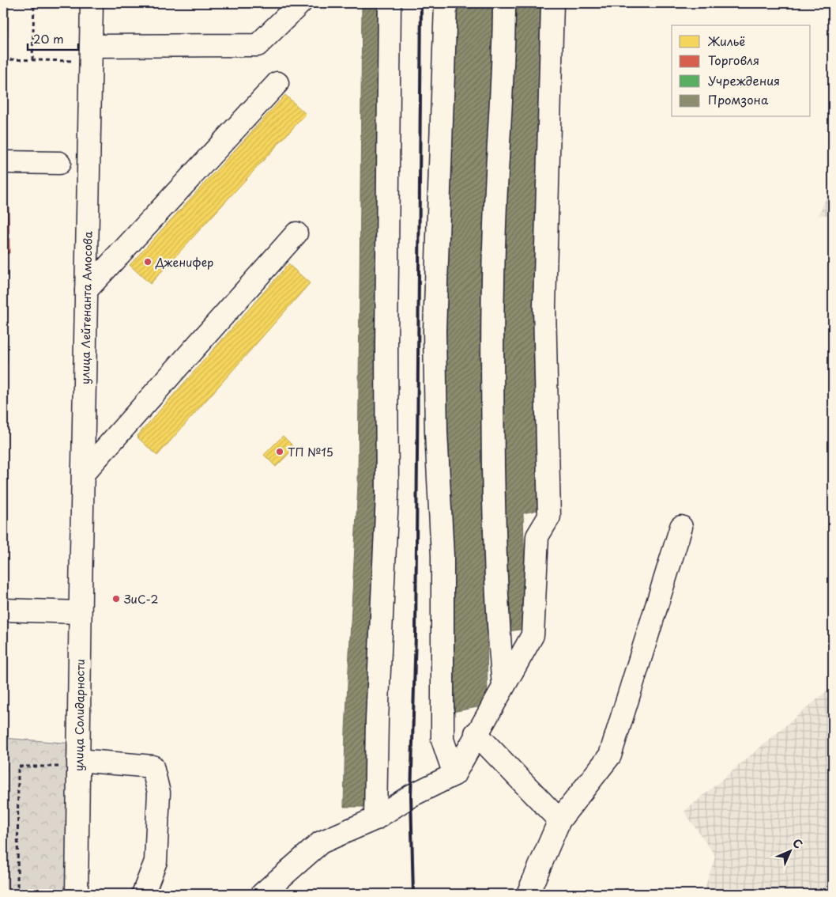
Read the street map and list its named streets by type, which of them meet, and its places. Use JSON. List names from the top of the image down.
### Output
{
  "streets": {
    "street": ["улица Лейтенанта Амосова", "улица Солидарности"]
  },
  "crossings": [
    ["улица Лейтенанта Амосова", "улица Солидарности"]
  ],
  "places": ["Дженифер", "ТП №15", "ЗиС-2"],
  "legend": [
    "Жильё",
    "Торговля",
    "Учреждения",
    "Промзона"
  ],
  "scale_bar": "20 m",
  "north": "top right"
}
